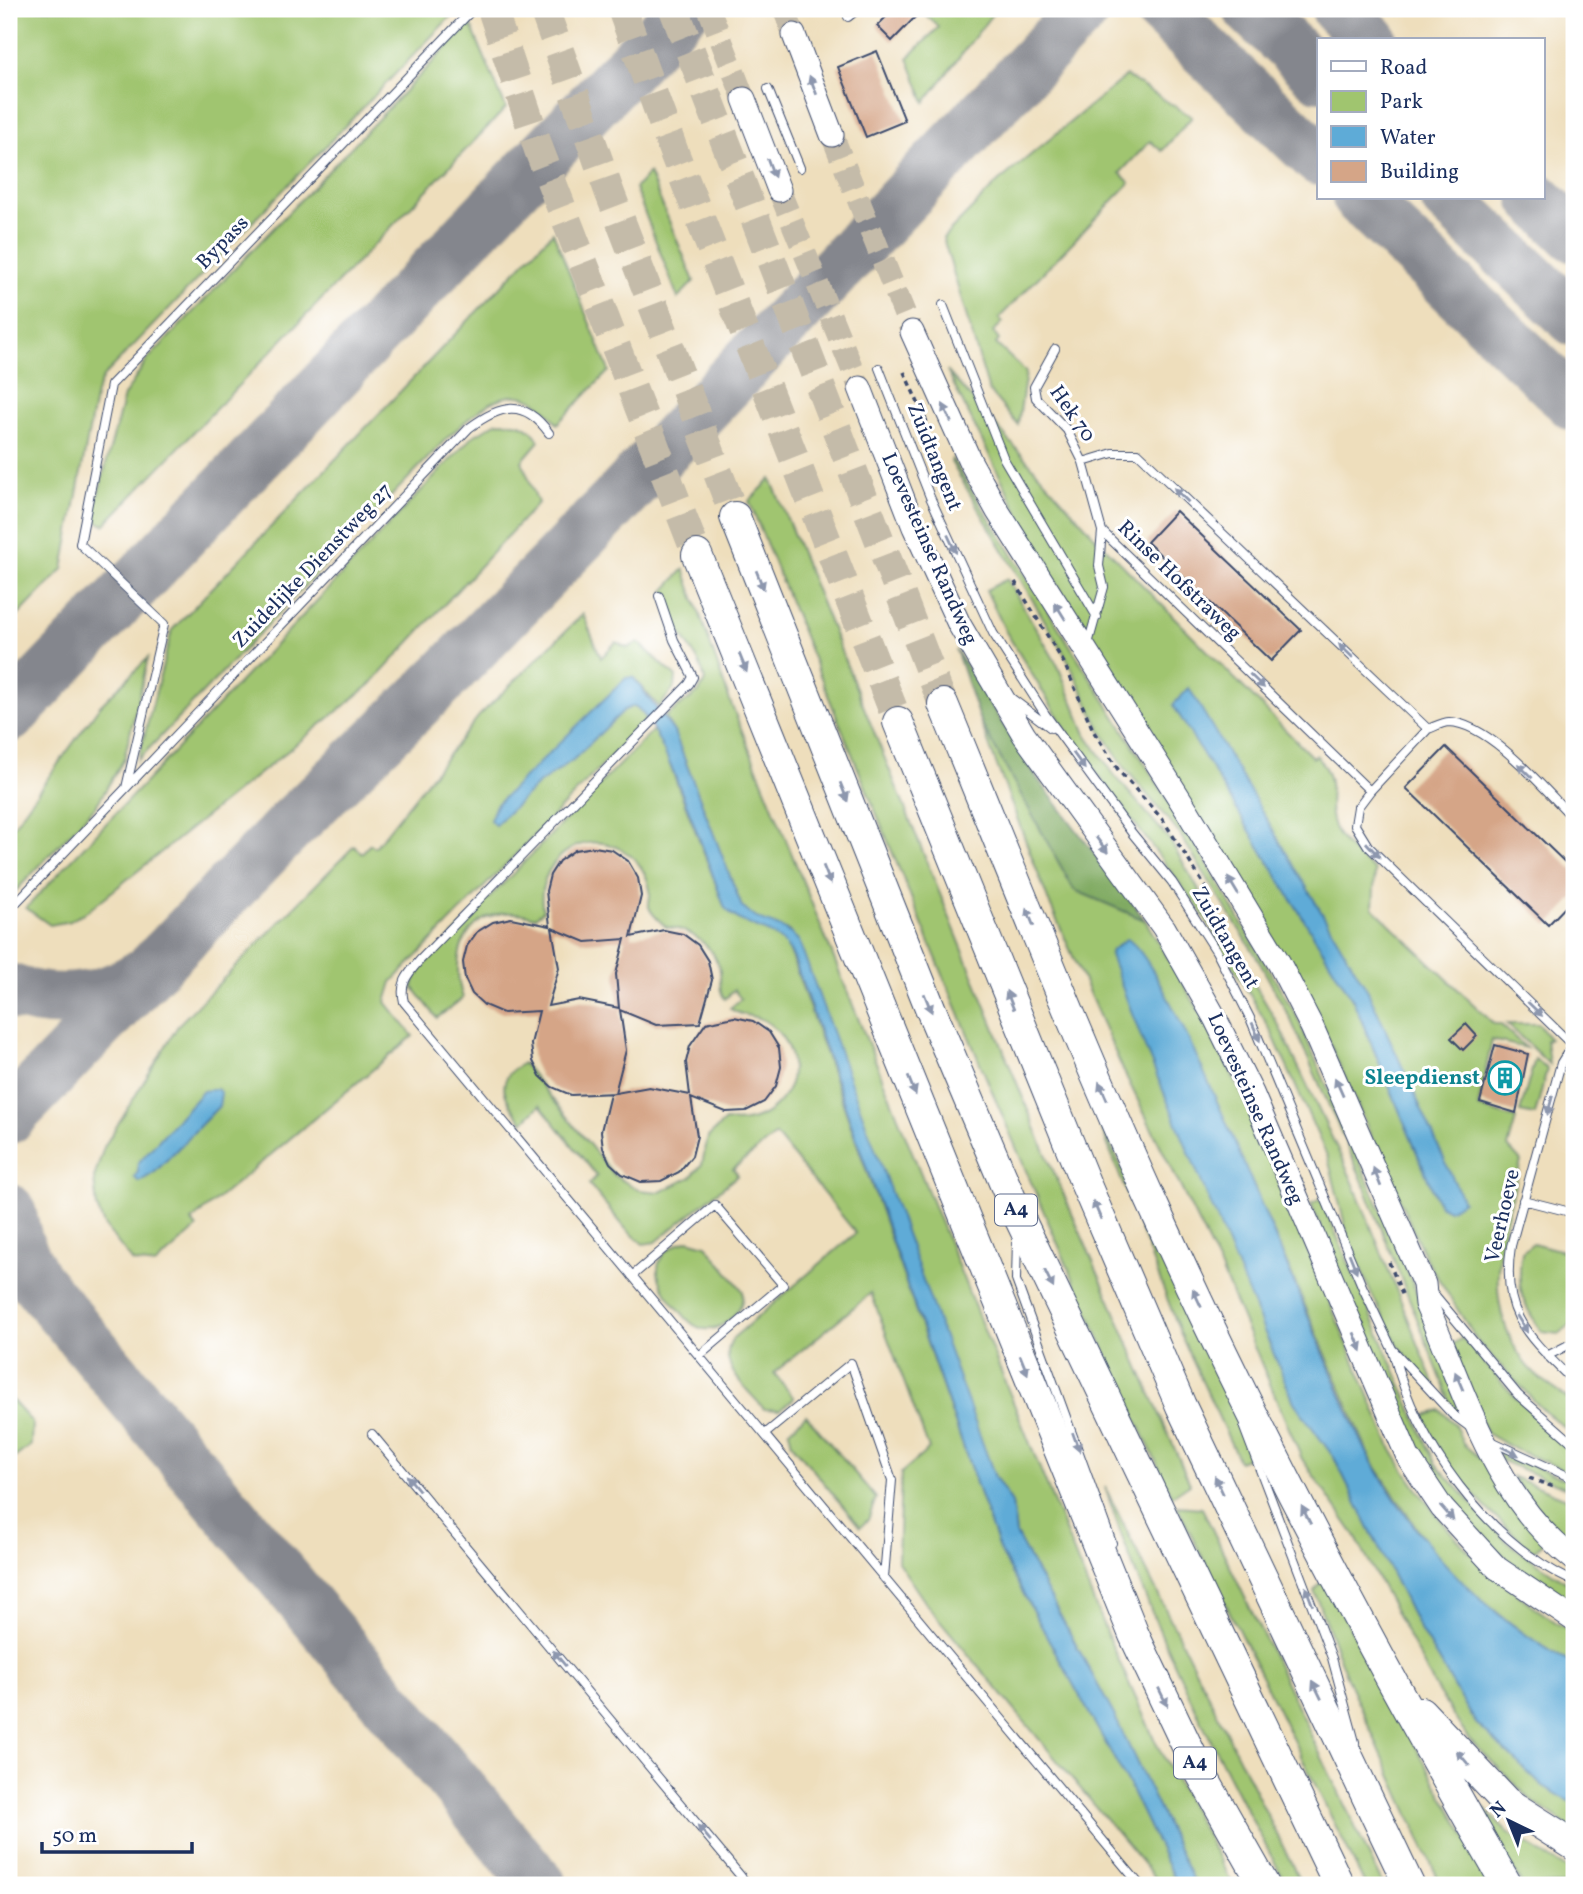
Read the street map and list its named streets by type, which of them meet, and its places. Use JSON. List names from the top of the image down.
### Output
{
  "streets": {
    "highway": ["A4"],
    "street": ["Loevesteinse Randweg"],
    "lane": [
      "Bypass",
      "Hek 70",
      "Zuidtangent",
      "Zuidelijke Dienstweg 27",
      "Rinse Hofstraweg",
      "Veerhoeve"
    ]
  },
  "crossings": [
    ["Bypass", "Zuidelijke Dienstweg 27"],
    ["Hek 70", "Rinse Hofstraweg"]
  ],
  "one_way": ["Zuidtangent", "Rinse Hofstraweg", "Veerhoeve"],
  "places": {
    "building": ["Sleepdienst"]
  },
  "legend": [
    "Road",
    "Park",
    "Water",
    "Building"
  ],
  "scale_bar": "50 m",
  "north": "top left"
}
